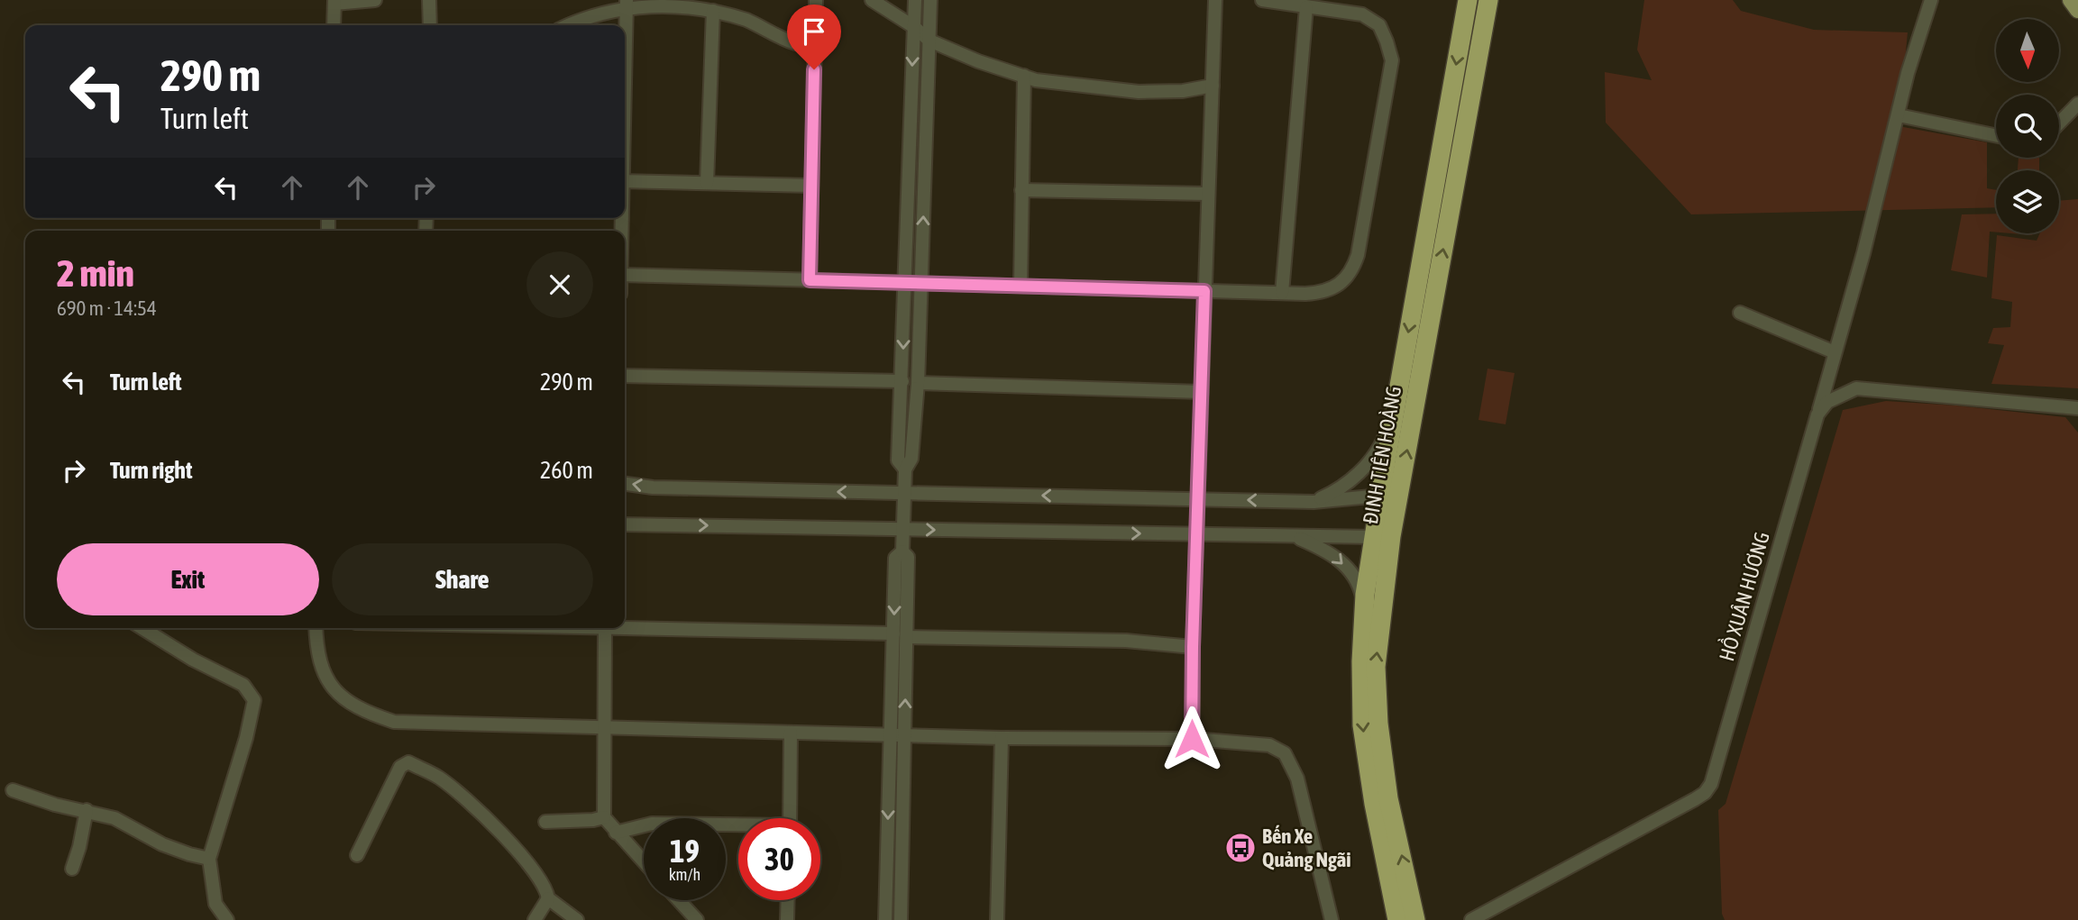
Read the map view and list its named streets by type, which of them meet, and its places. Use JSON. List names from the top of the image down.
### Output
{
  "streets": {
    "highway": ["ĐINH TIÊN HOÀNG"],
    "street": ["HỒ XUÂN HƯƠNG"]
  },
  "places": {
    "bus stop": ["Bến Xe Quảng Ngãi"]
  },
  "north": "bottom",
  "page": {
    "turn": ["290 m", "Turn left"],
    "heading": ["2 min", "690 m · 14:54"],
    "list": [
      {
        "name": "Turn left",
        "value": "290 m"
      },
      {
        "name": "Turn right",
        "value": "260 m"
      }
    ],
    "buttons": ["Exit", "Share"],
    "speed": "19 km/h",
    "limit": "30"
  }
}
